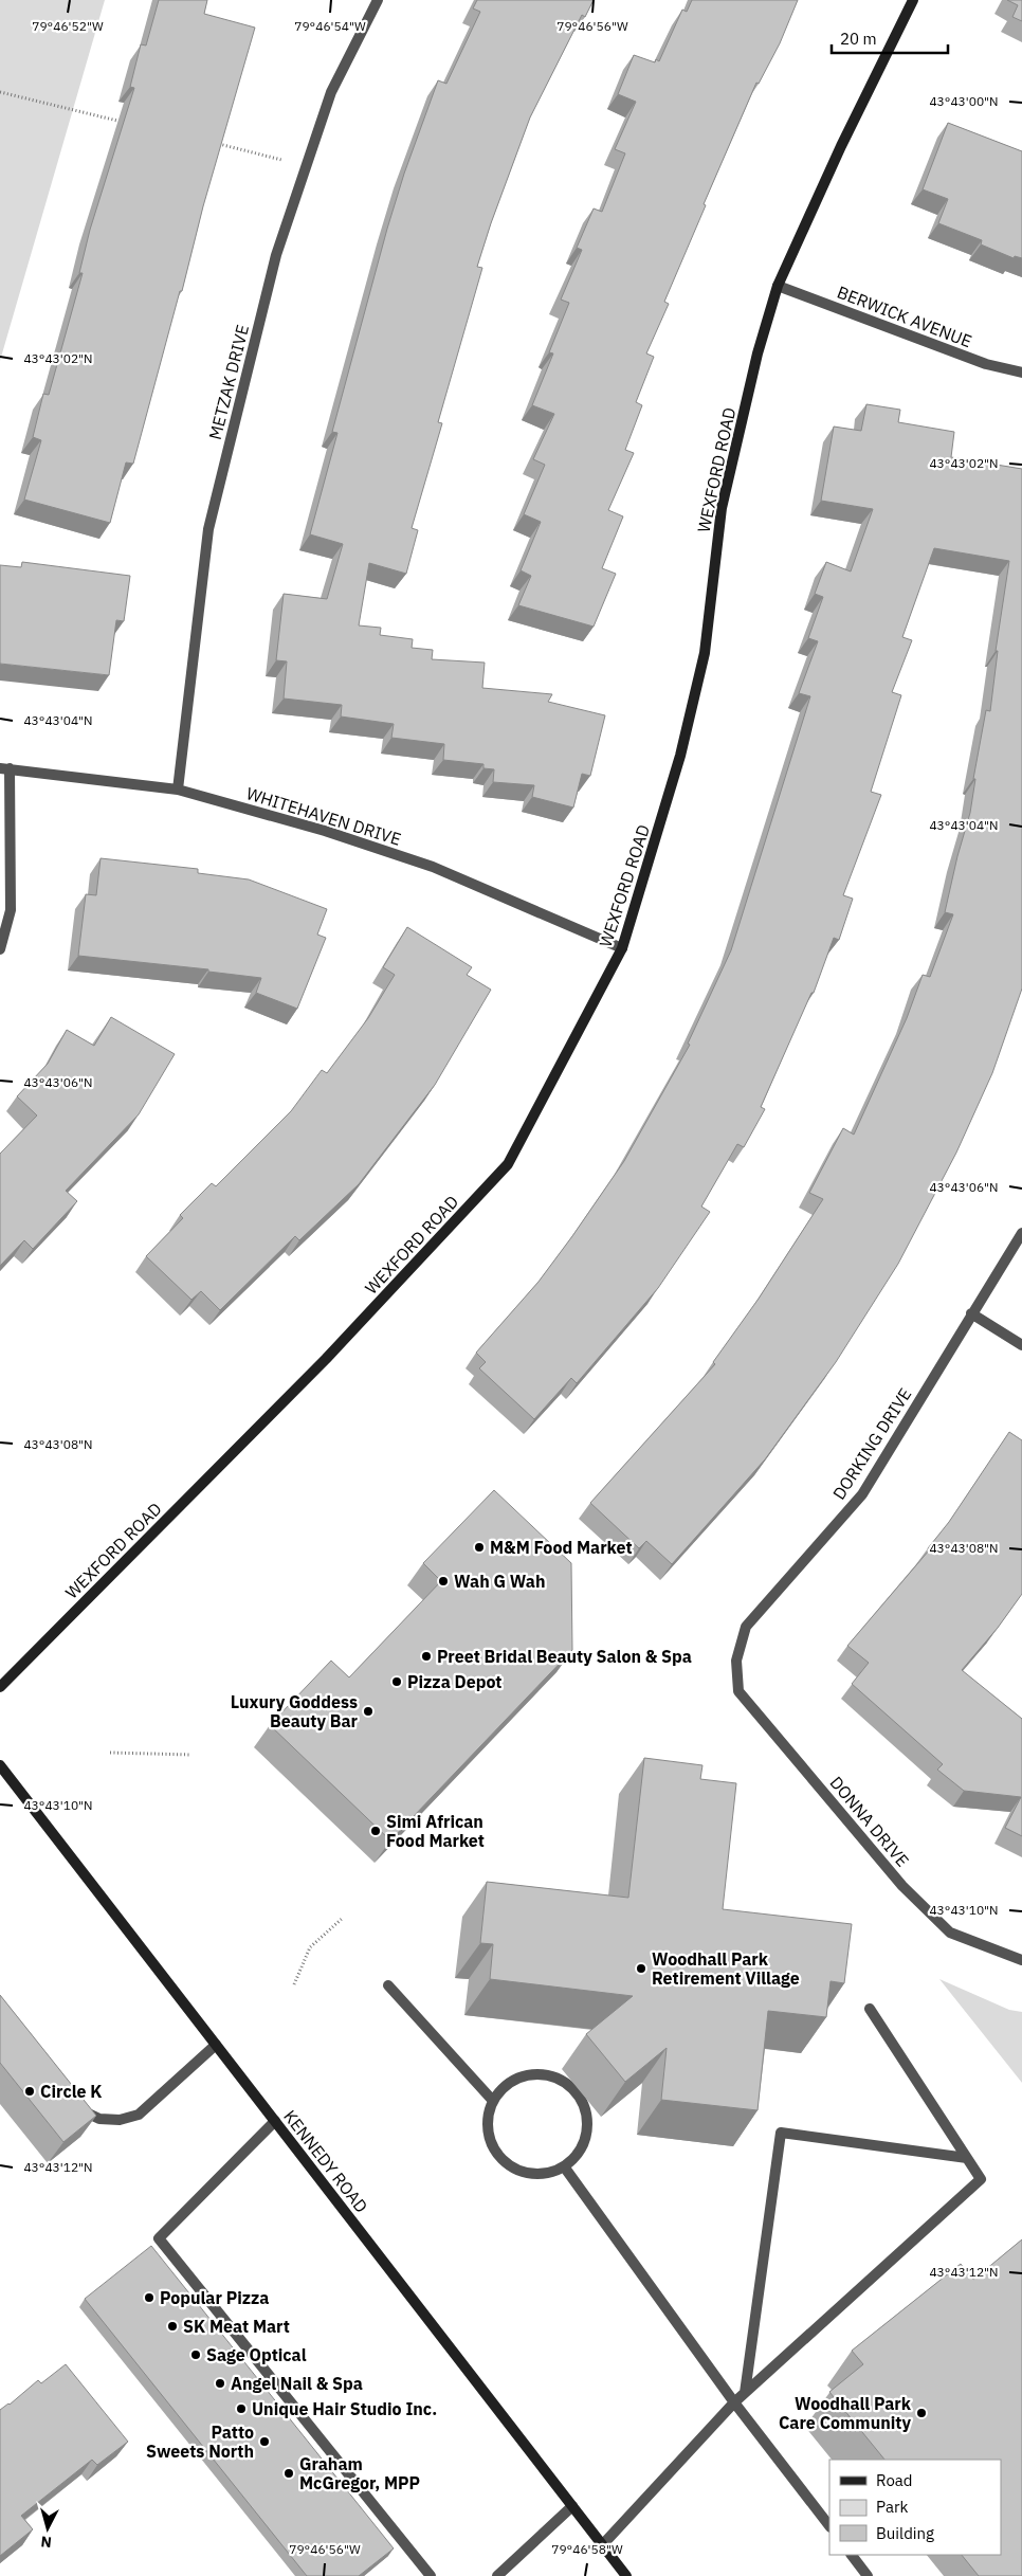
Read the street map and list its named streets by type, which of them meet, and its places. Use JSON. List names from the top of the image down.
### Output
{
  "streets": {
    "street": [
      "BERWICK AVENUE",
      "METZAK DRIVE",
      "WEXFORD ROAD",
      "WHITEHAVEN DRIVE",
      "DORKING DRIVE",
      "DONNA DRIVE",
      "KENNEDY ROAD"
    ]
  },
  "crossings": [
    ["BERWICK AVENUE", "WEXFORD ROAD"],
    ["METZAK DRIVE", "WHITEHAVEN DRIVE"],
    ["WEXFORD ROAD", "WHITEHAVEN DRIVE"],
    ["DORKING DRIVE", "DONNA DRIVE"]
  ],
  "places": [
    "M&M Food Market",
    "Wah G Wah",
    "Preet Bridal Beauty Salon & Spa",
    "Pizza Depot",
    "Luxury Goddess Beauty Bar",
    "Simi African Food Market",
    "Woodhall Park Retirement Village",
    "Circle K",
    "Popular Pizza",
    "SK Meat Mart",
    "Sage Optical",
    "Angel Nail & Spa",
    "Unique Hair Studio Inc.",
    "Woodhall Park Care Community",
    "Patto Sweets North",
    "Graham McGregor, MPP"
  ],
  "legend": ["Road", "Park", "Building"],
  "scale_bar": "20 m",
  "north": "bottom",
  "coordinates": [
    "79°46'52\"W",
    "79°46'54\"W",
    "79°46'56\"W",
    "43°43'00\"N",
    "43°43'02\"N",
    "43°43'04\"N",
    "43°43'06\"N",
    "43°43'08\"N",
    "43°43'10\"N",
    "43°43'12\"N",
    "79°46'58\"W"
  ]
}
